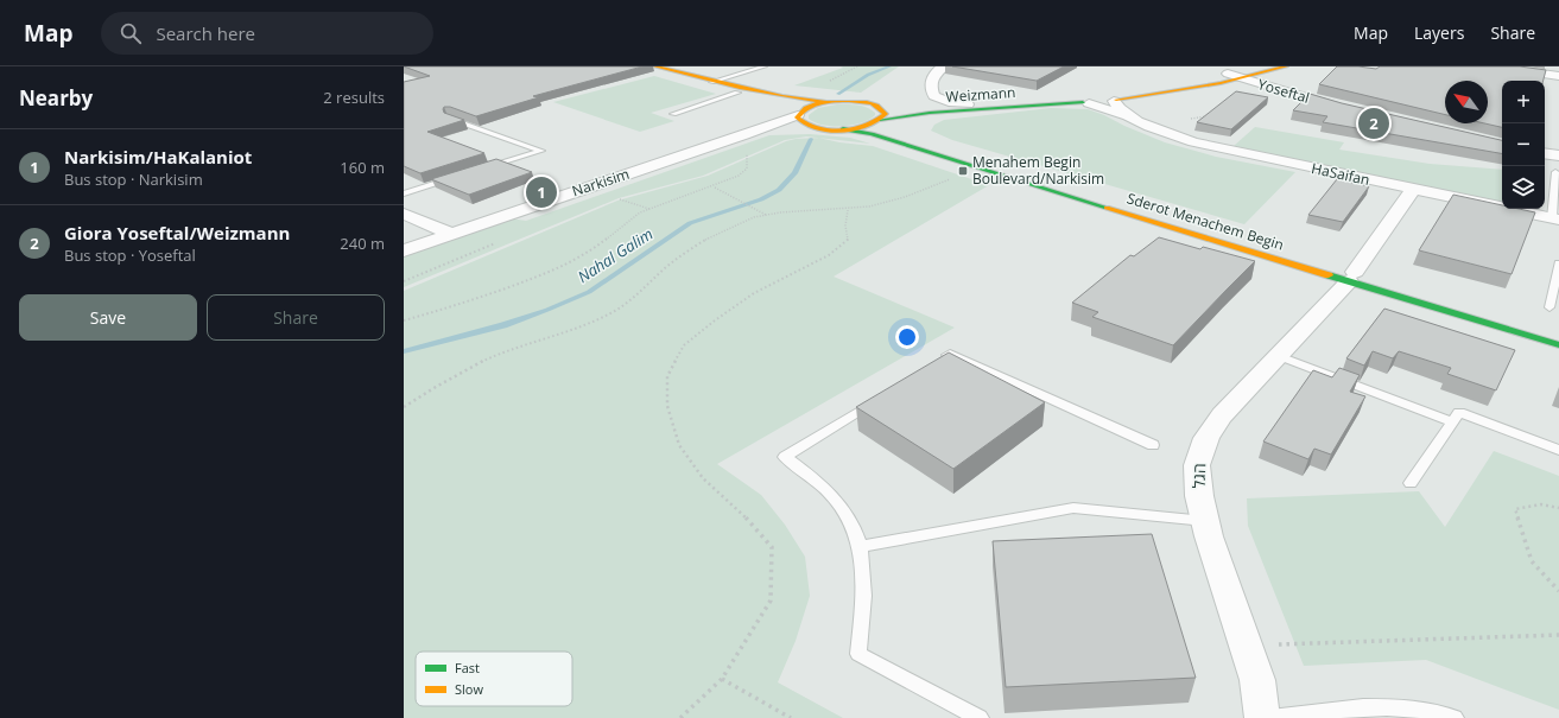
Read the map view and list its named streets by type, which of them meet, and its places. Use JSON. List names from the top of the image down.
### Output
{
  "streets": {
    "street": [
      "Yoseftal",
      "Weizmann",
      "HaSaifan",
      "Narkisim",
      "Sderot Menachem Begin",
      "הגל"
    ]
  },
  "crossings": [
    ["Weizmann", "HaSaifan"],
    ["Weizmann", "Sderot Menachem Begin"],
    ["HaSaifan", "הגל"],
    ["Sderot Menachem Begin", "הגל"]
  ],
  "water": ["Nahal Galim"],
  "places": {
    "transit": ["Menahem Begin Boulevard/Narkisim"]
  },
  "legend": ["Fast", "Slow"],
  "north": "top left",
  "page": {
    "header": "Map",
    "search": "Search here",
    "nav": ["Map", "Layers", "Share"],
    "heading": ["Nearby", "2 results"],
    "map_buttons": ["+", "−"],
    "pins": ["2", "1"],
    "list": [
      {
        "mark": "1",
        "name": "Narkisim/HaKalaniot",
        "note": "Bus stop · Narkisim",
        "value": "160 m"
      },
      {
        "mark": "2",
        "name": "Giora Yoseftal/Weizmann",
        "note": "Bus stop · Yoseftal",
        "value": "240 m"
      }
    ],
    "buttons": ["Save", "Share"]
  }
}
